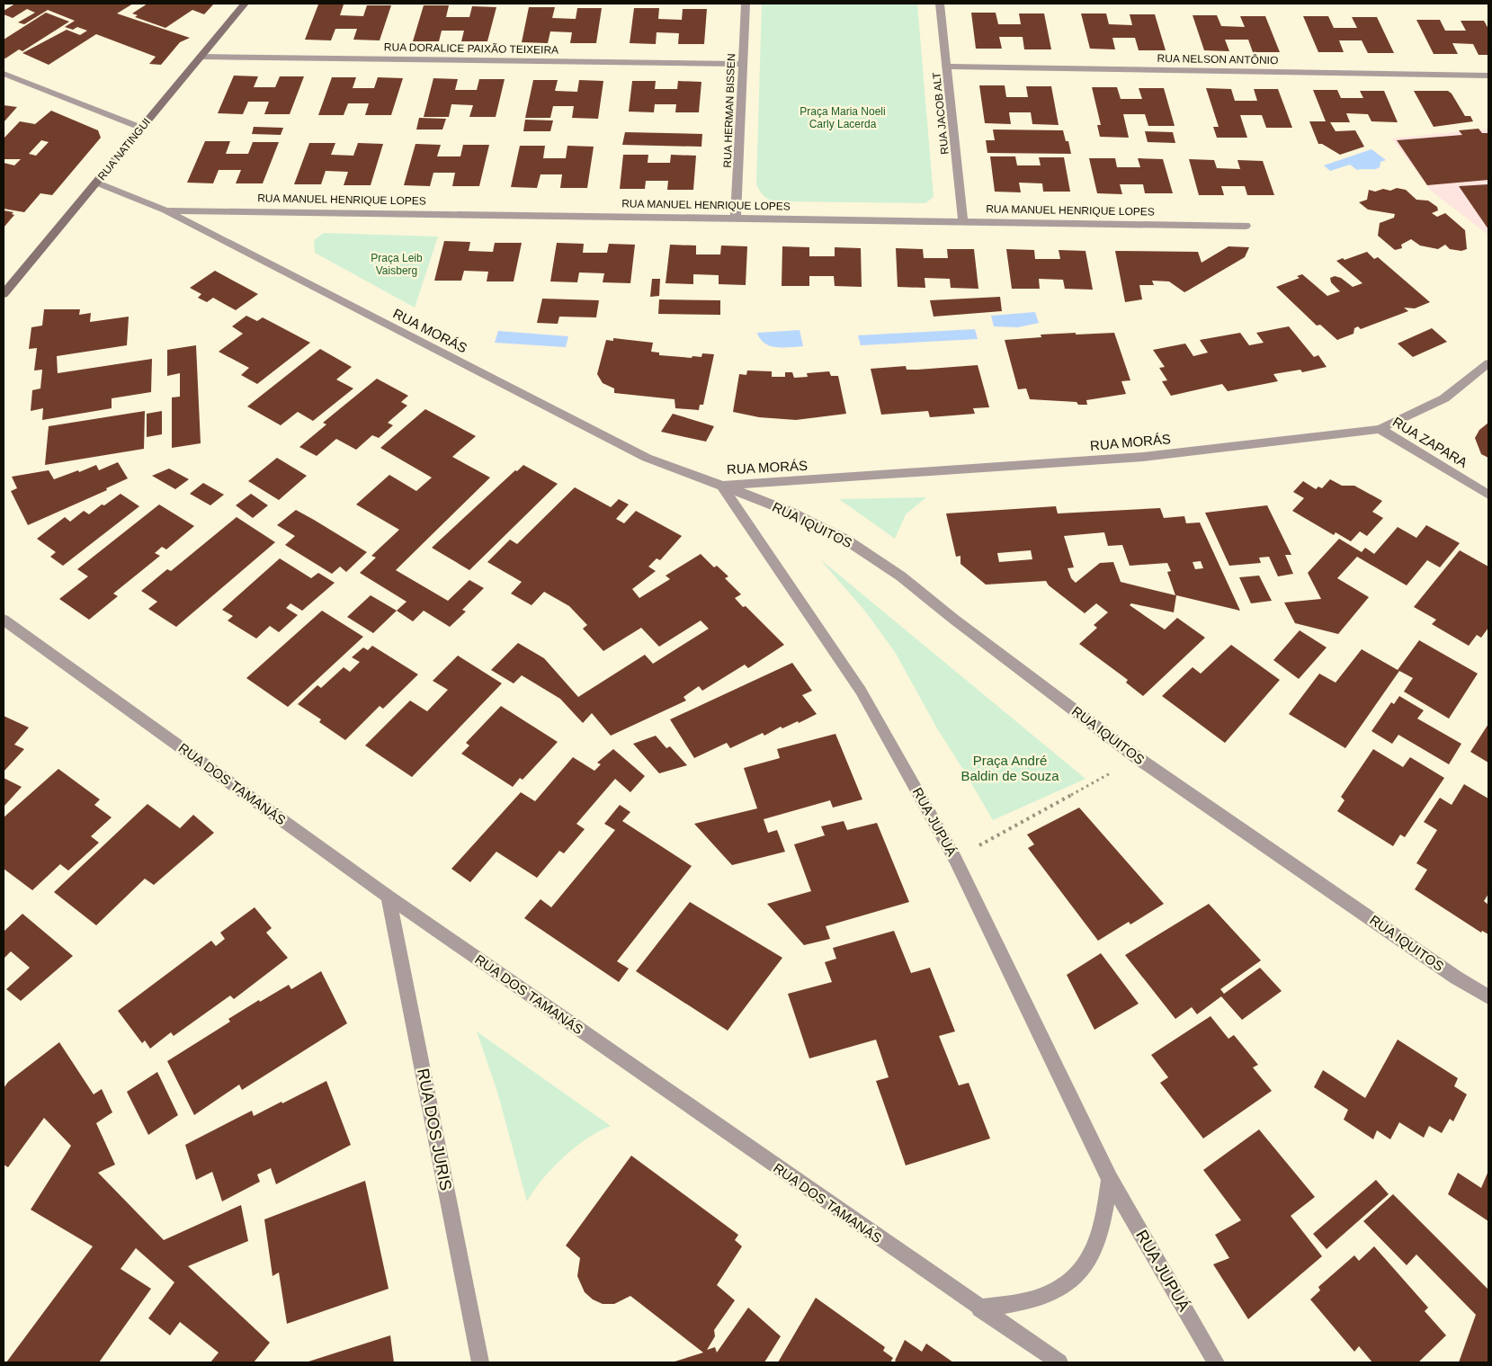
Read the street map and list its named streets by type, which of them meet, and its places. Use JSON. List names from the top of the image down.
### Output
{
  "streets": {
    "street": [
      "RUA DORALICE PAIXÃO TEIXEIRA",
      "RUA NELSON ANTÔNIO",
      "RUA HERMAN BISSEN",
      "RUA JACOB ALT",
      "RUA NATINGUI",
      "RUA MANUEL HENRIQUE LOPES",
      "RUA MORÁS",
      "RUA ZAPARA",
      "RUA IQUITOS",
      "RUA DOS TAMANÁS",
      "RUA JUPUÁ",
      "RUA DOS JURIS"
    ]
  },
  "crossings": [
    ["RUA DORALICE PAIXÃO TEIXEIRA", "RUA HERMAN BISSEN"],
    ["RUA DORALICE PAIXÃO TEIXEIRA", "RUA NATINGUI"],
    ["RUA NELSON ANTÔNIO", "RUA JACOB ALT"],
    ["RUA HERMAN BISSEN", "RUA MANUEL HENRIQUE LOPES"],
    ["RUA JACOB ALT", "RUA MANUEL HENRIQUE LOPES"],
    ["RUA NATINGUI", "RUA MORÁS"],
    ["RUA MANUEL HENRIQUE LOPES", "RUA MORÁS"],
    ["RUA MORÁS", "RUA ZAPARA"],
    ["RUA MORÁS", "RUA IQUITOS"],
    ["RUA MORÁS", "RUA JUPUÁ"],
    ["RUA IQUITOS", "RUA JUPUÁ"],
    ["RUA DOS TAMANÁS", "RUA DOS JURIS"]
  ],
  "parks": ["Praça Maria Noeli Carly Lacerda", "Praça Leib Vaisberg", "Praça André Baldin de Souza"]
}
